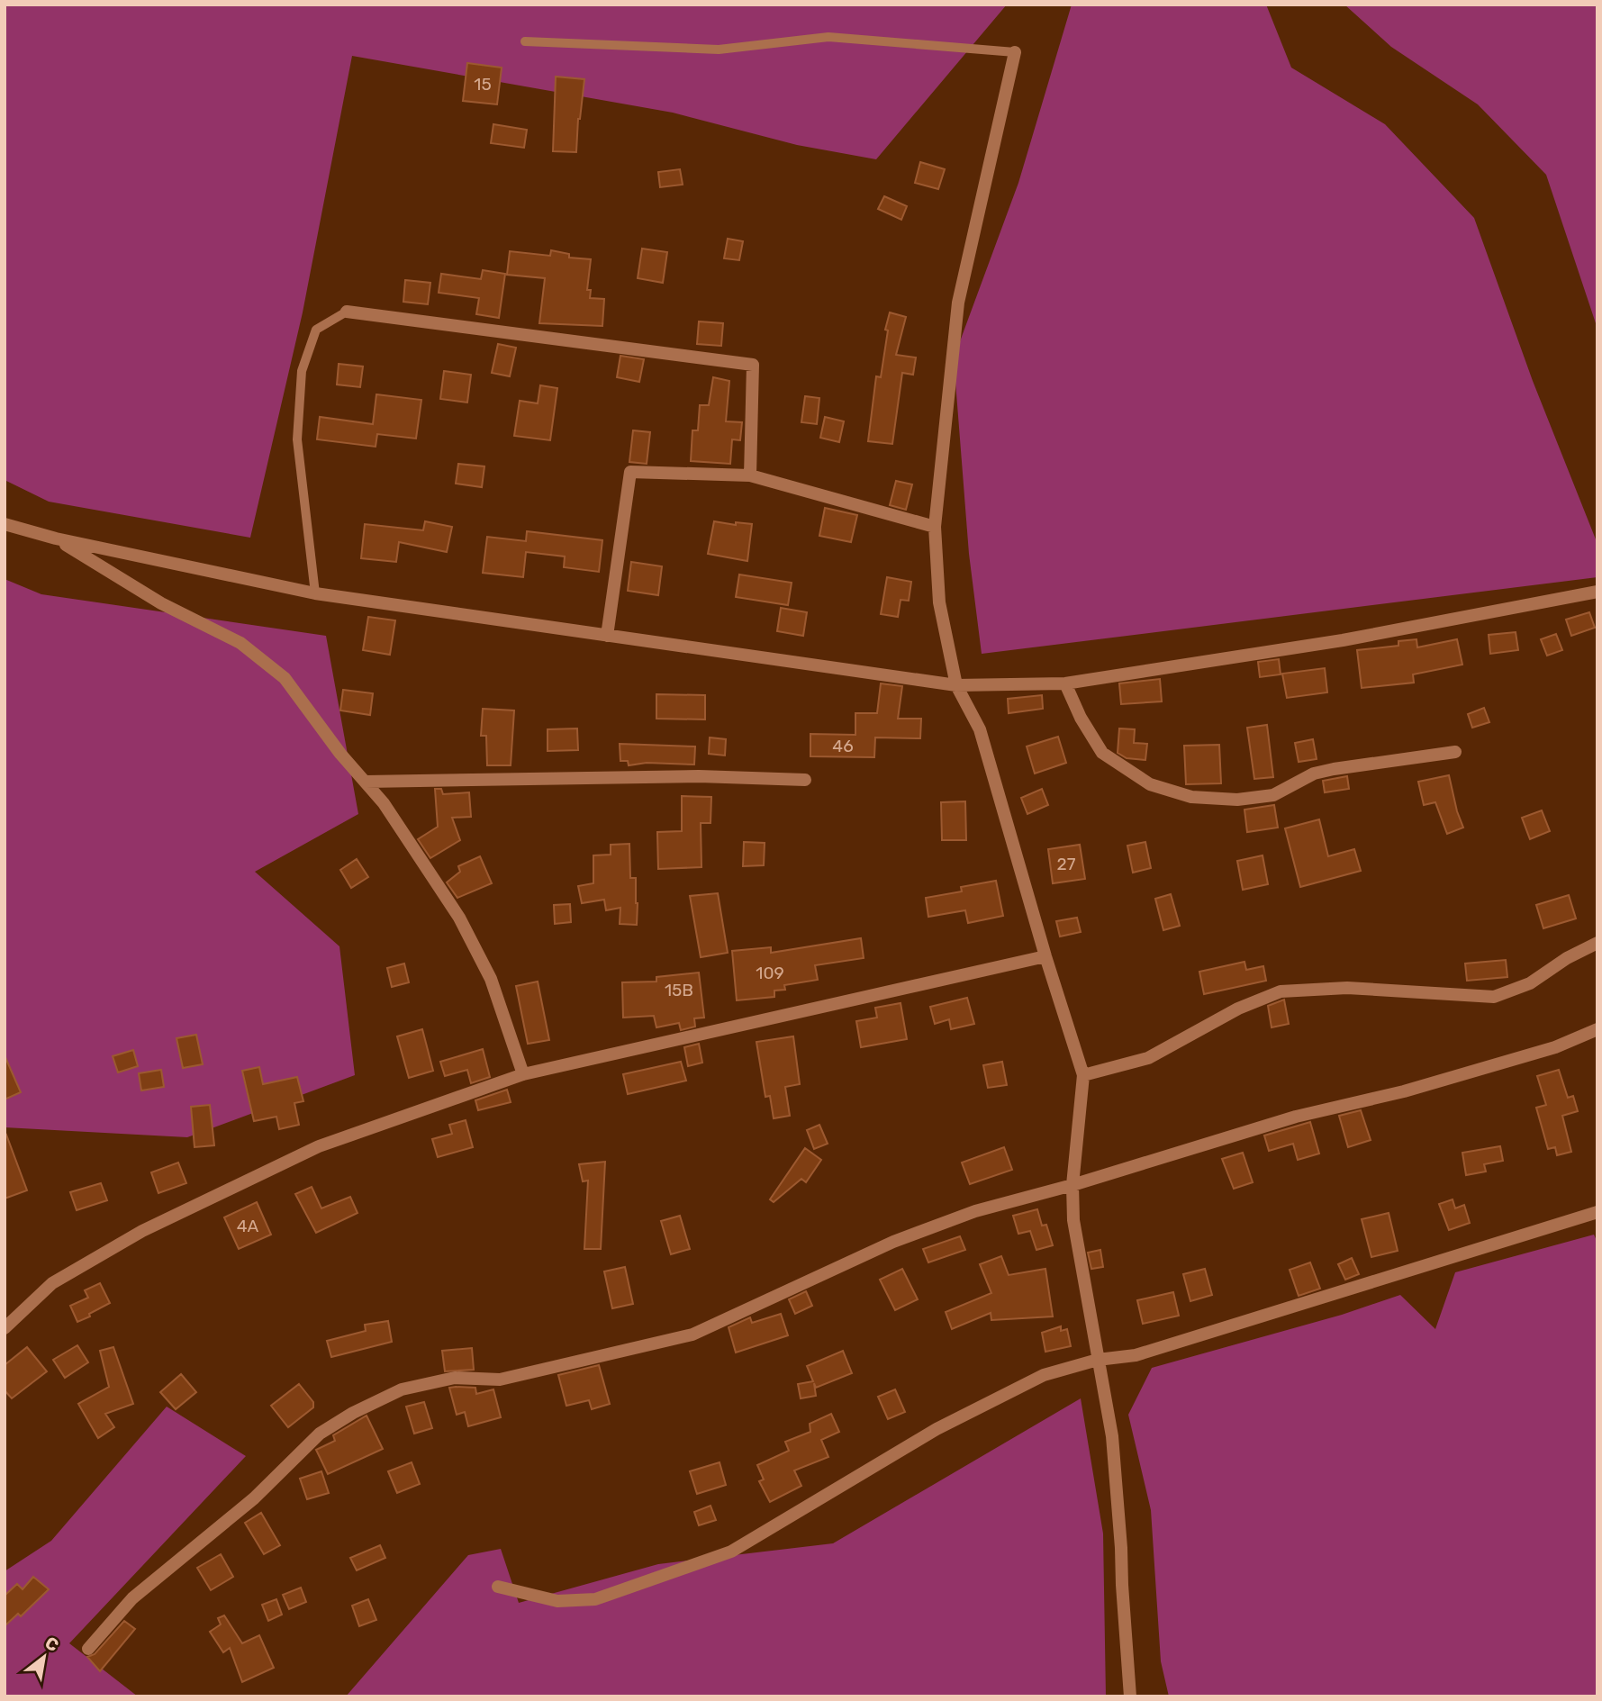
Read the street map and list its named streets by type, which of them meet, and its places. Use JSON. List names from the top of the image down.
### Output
{
  "house_numbers": [
    "15",
    "46",
    "27",
    "109",
    "15В",
    "4А"
  ],
  "north": "top right"
}
